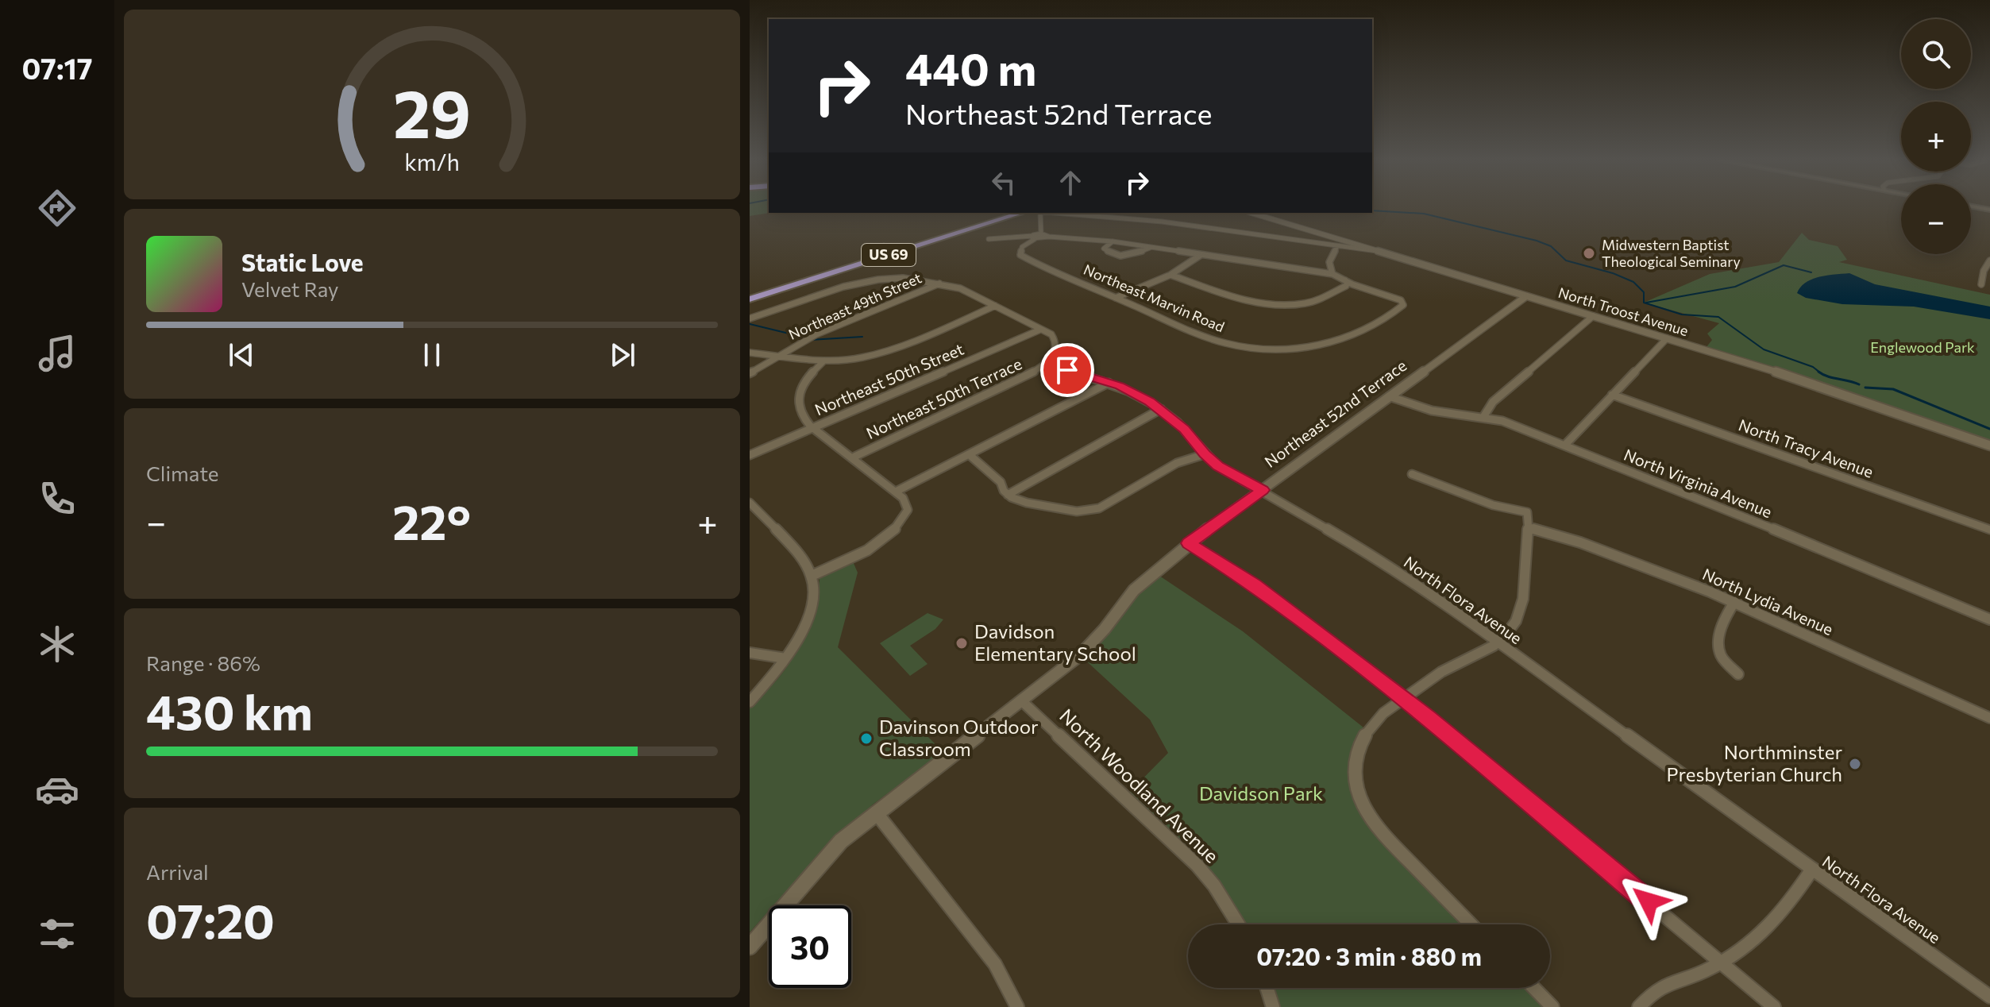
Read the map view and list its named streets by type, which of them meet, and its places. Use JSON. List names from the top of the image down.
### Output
{
  "streets": {
    "main road": ["US 69"],
    "street": [
      "Northeast Marvin Road",
      "Northeast 49th Street",
      "North Troost Avenue",
      "Northeast 50th Street",
      "Northeast 50th Terrace",
      "Northeast 52nd Terrace",
      "North Tracy Avenue",
      "North Virginia Avenue",
      "North Flora Avenue",
      "North Lydia Avenue",
      "North Woodland Avenue"
    ]
  },
  "crossings": [
    ["North Troost Avenue", "Northeast 52nd Terrace"],
    ["Northeast 50th Terrace", "North Flora Avenue"],
    ["Northeast 52nd Terrace", "North Virginia Avenue"],
    ["Northeast 52nd Terrace", "North Flora Avenue"],
    ["Northeast 52nd Terrace", "North Woodland Avenue"]
  ],
  "parks": ["Englewood Park", "Davidson Park"],
  "places": [
    "Midwestern Baptist Theological Seminary",
    "Davidson Elementary School",
    "Davinson Outdoor Classroom",
    "Northminster Presbyterian Church"
  ],
  "page": {
    "tabs": "07:17",
    "map_buttons": ["+", "−"],
    "turn": ["440 m", "Northeast 52nd Terrace"],
    "song": ["Static Love", "Velvet Ray"],
    "tile": [
      "Climate",
      ["Range · 86%", "430 km"],
      ["Arrival", "07:20"]
    ],
    "heat": ["−", "22°", "+"],
    "limit": "30",
    "trip": "07:20 · 3 min · 880 m",
    "gauge": ["29", "km/h"]
  }
}
